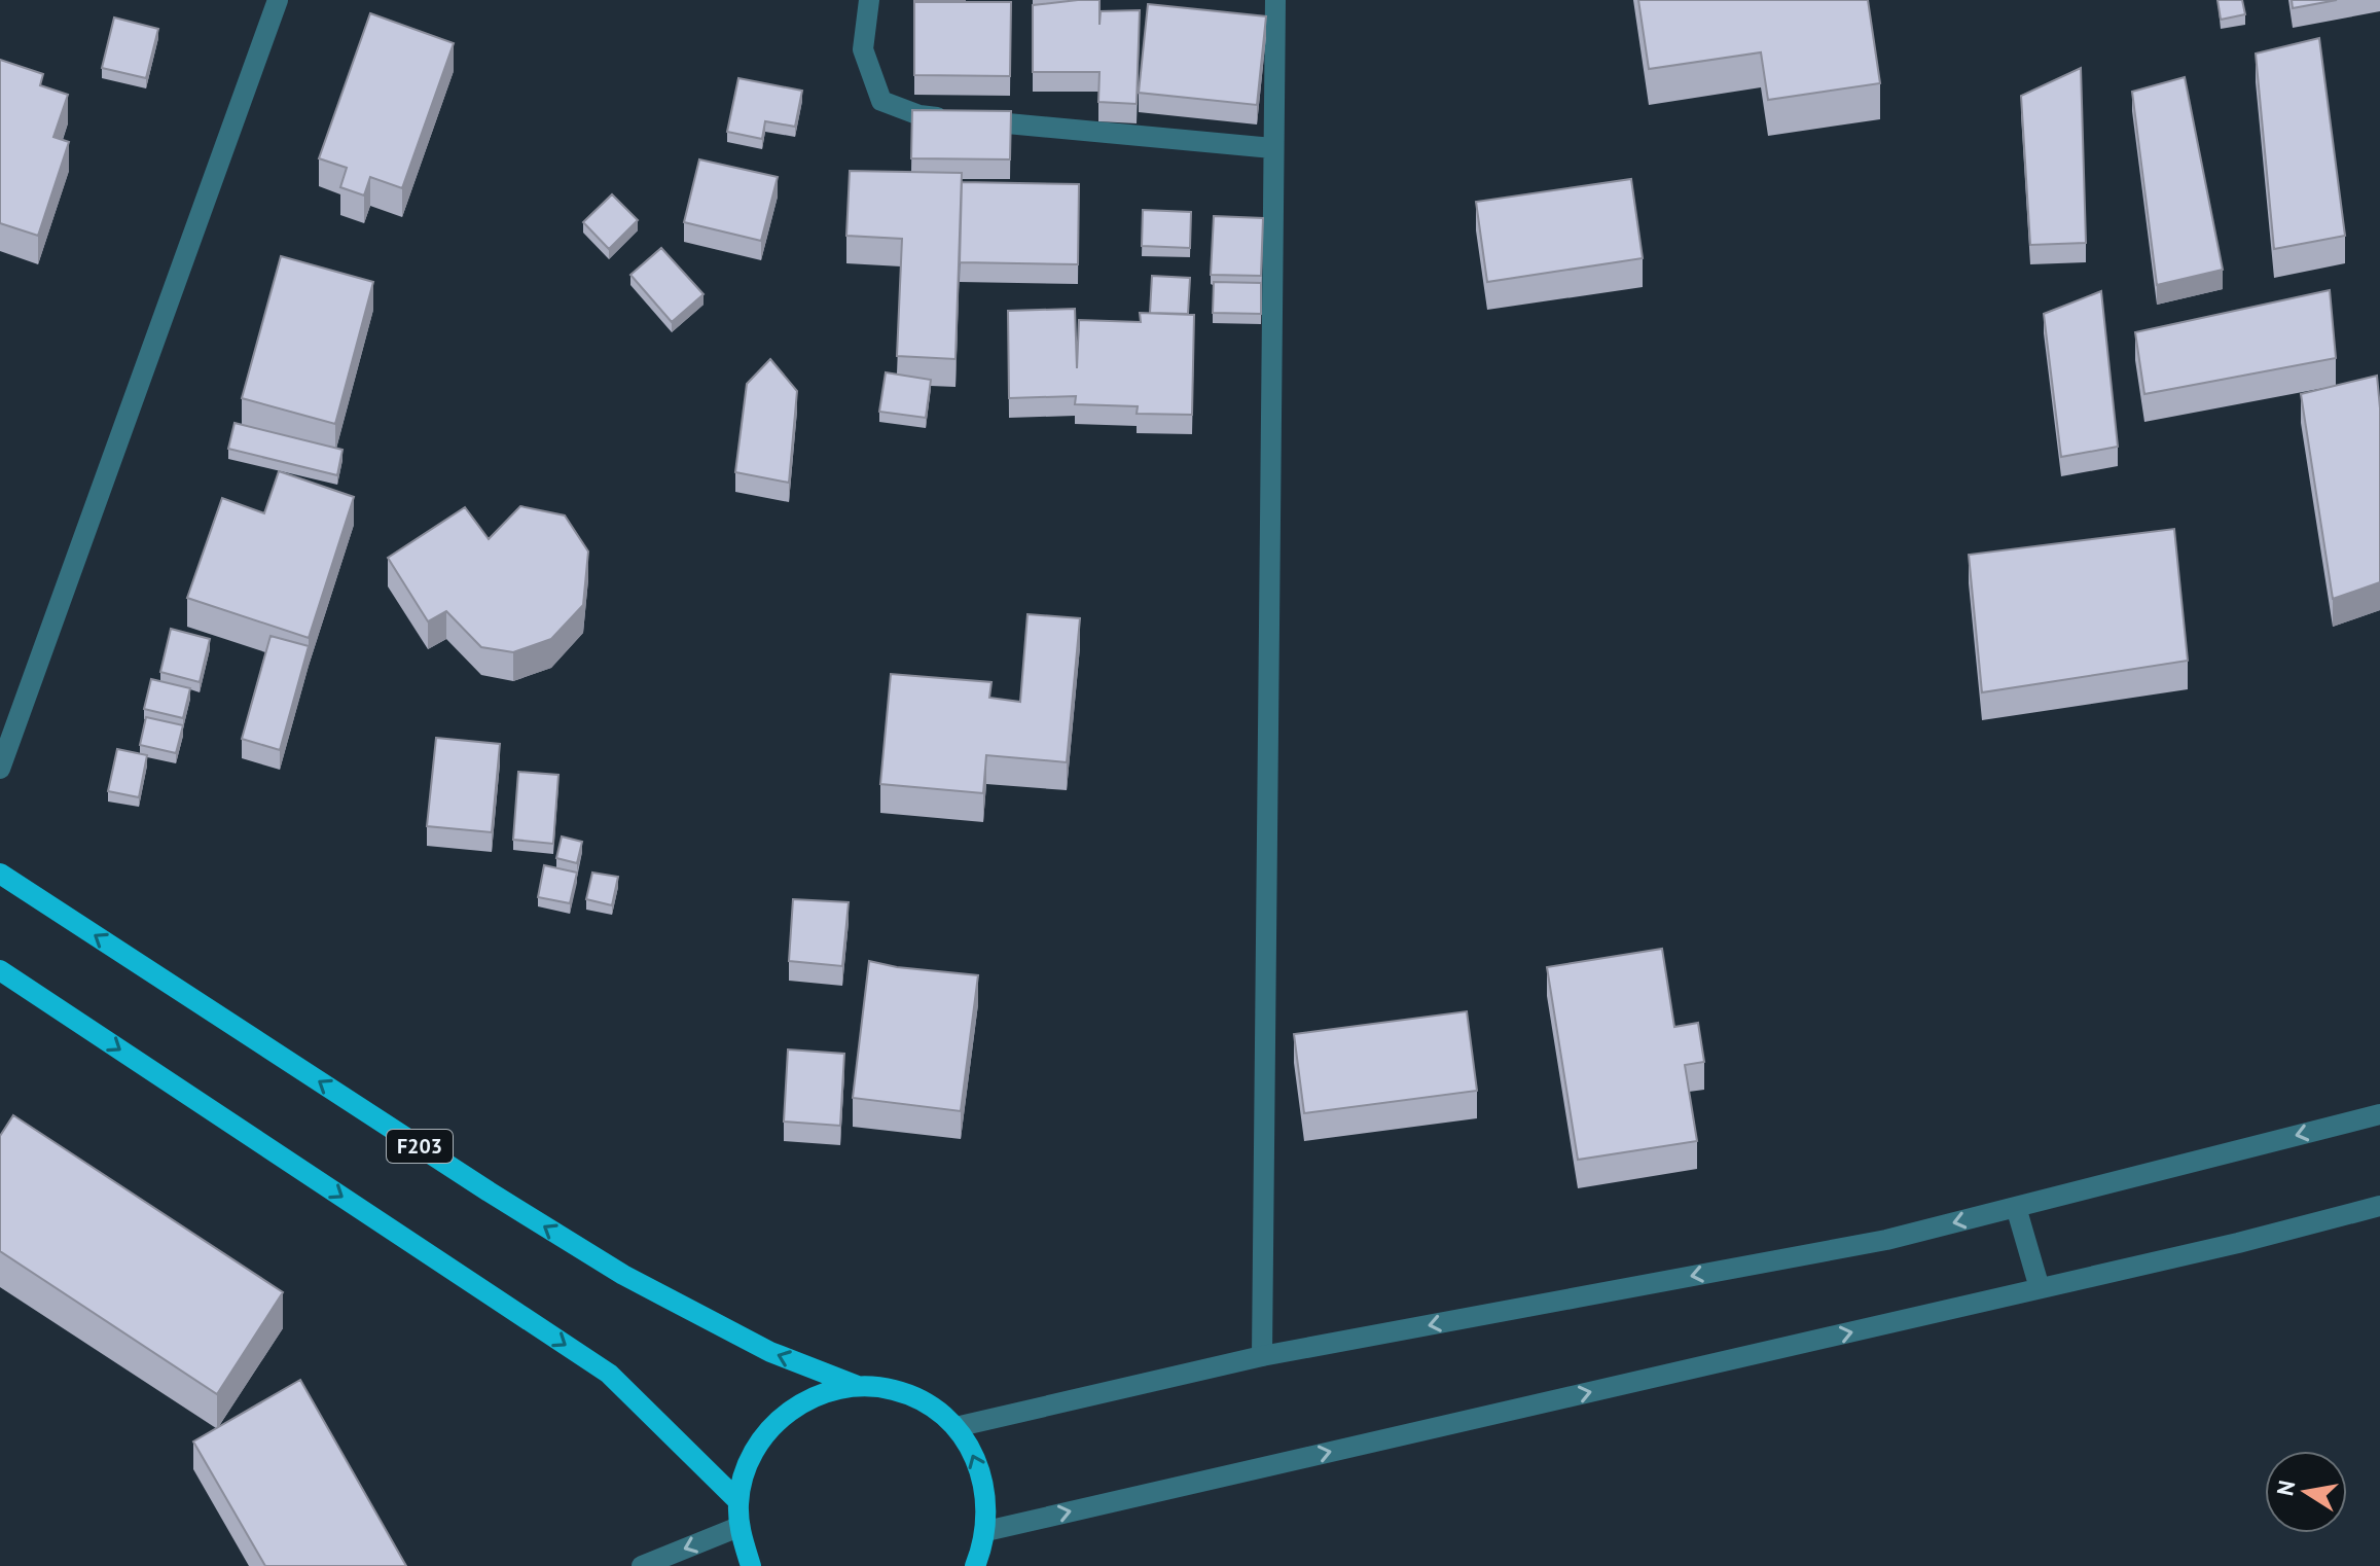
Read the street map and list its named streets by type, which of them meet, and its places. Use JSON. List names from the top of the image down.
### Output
{
  "streets": {
    "main road": ["F203"]
  },
  "north": "left"
}
